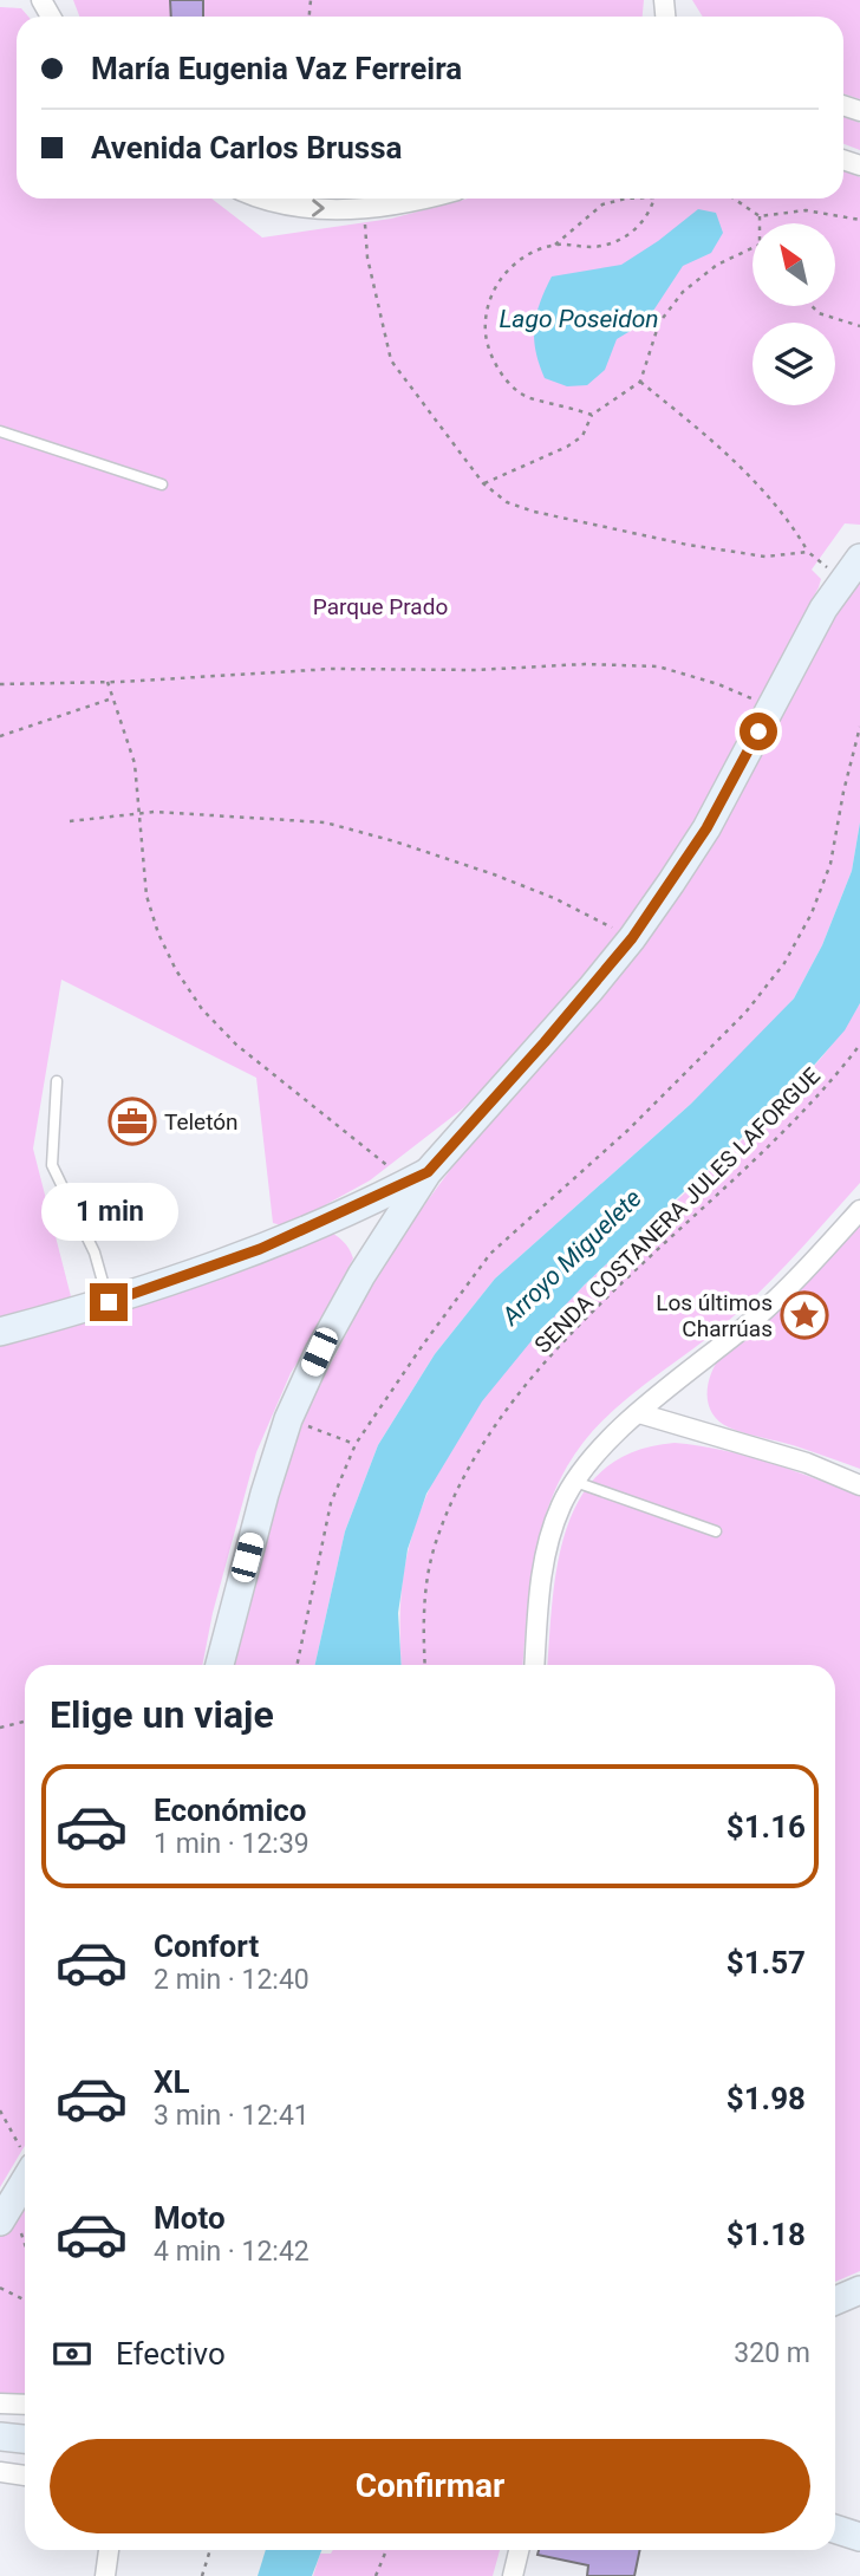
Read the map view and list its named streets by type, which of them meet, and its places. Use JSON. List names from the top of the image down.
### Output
{
  "streets": {
    "path": ["SENDA COSTANERA JULES LAFORGUE"]
  },
  "water": ["Lago Poseidon", "Arroyo Miguelete"],
  "parks": ["Parque Prado"],
  "places": {
    "office": ["Teletón"],
    "place": ["Los últimos Charrúas"]
  },
  "north": "top left",
  "page": {
    "banner": ["María Eugenia Vaz Ferreira", "Avenida Carlos Brussa"],
    "bubble": "1 min",
    "heading": "Elige un viaje",
    "list": [
      {
        "name": "Económico",
        "note": "1 min · 12:39",
        "value": "$1.16"
      },
      {
        "name": "Confort",
        "note": "2 min · 12:40",
        "value": "$1.57"
      },
      {
        "name": "XL",
        "note": "3 min · 12:41",
        "value": "$1.98"
      },
      {
        "name": "Moto",
        "note": "4 min · 12:42",
        "value": "$1.18"
      }
    ],
    "pay": ["Efectivo", "320 m"],
    "buttons": "Confirmar"
  }
}
